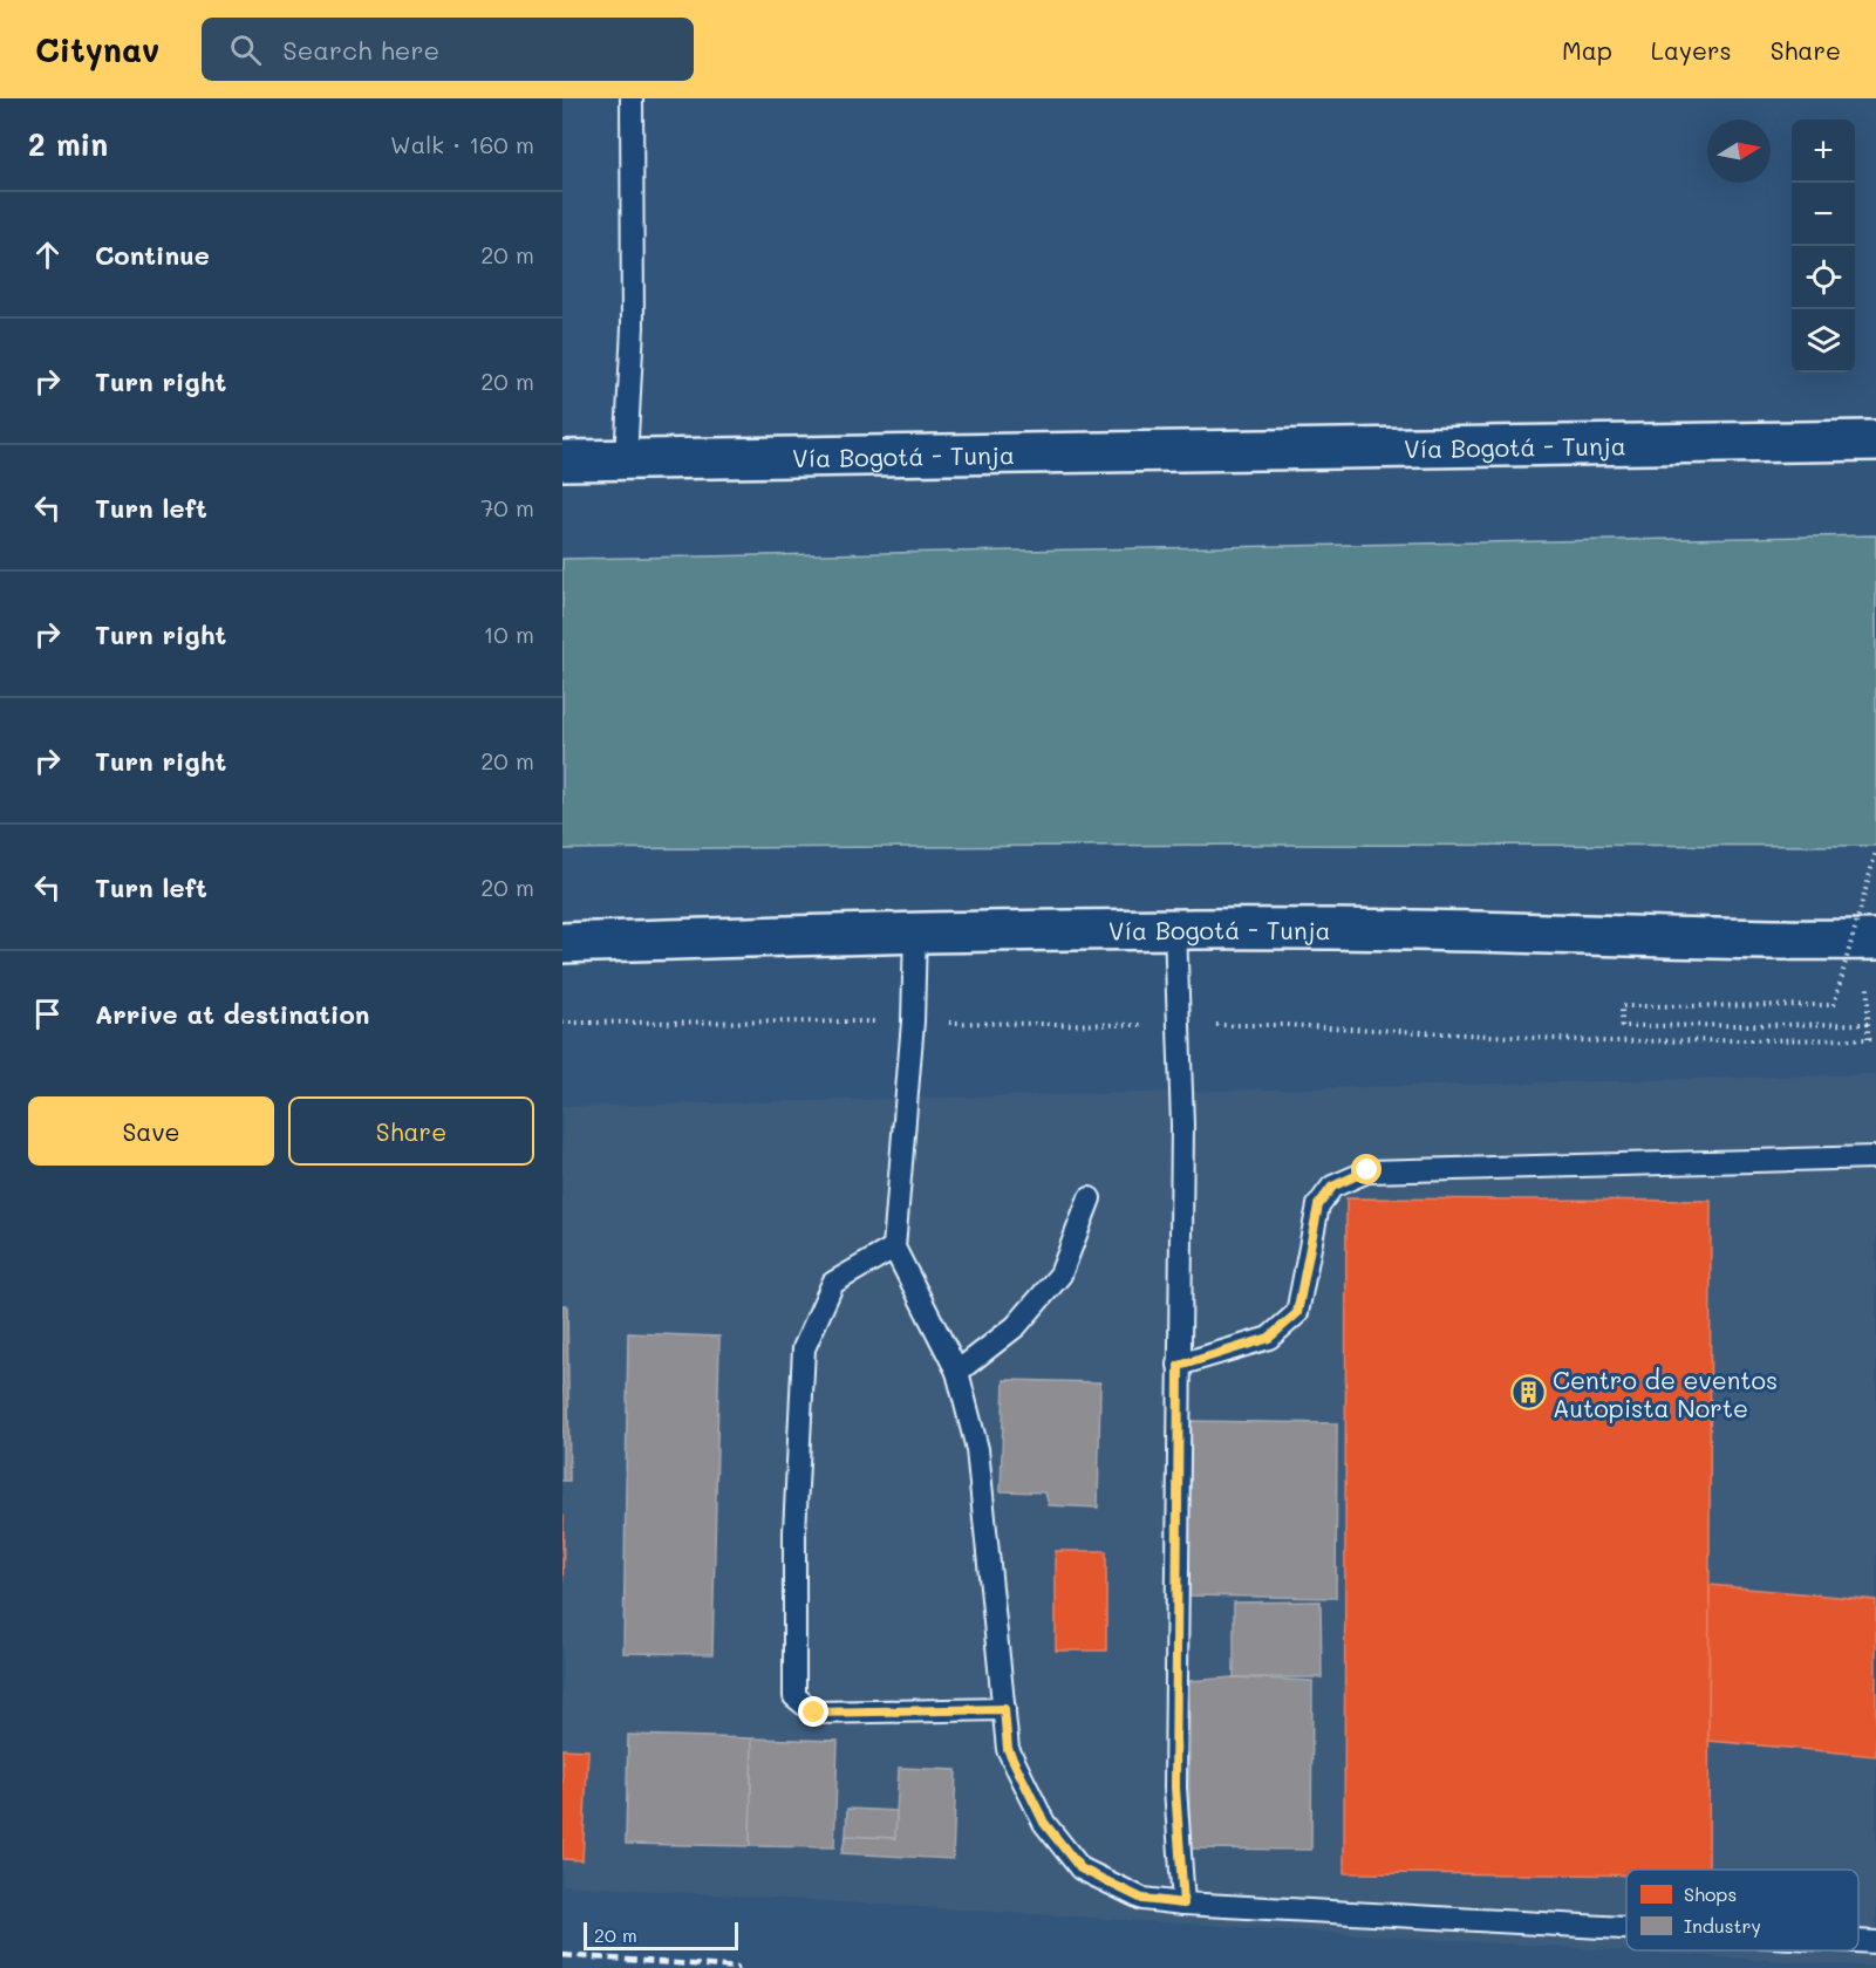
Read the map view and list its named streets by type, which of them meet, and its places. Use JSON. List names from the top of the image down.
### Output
{
  "streets": {
    "highway": ["Vía Bogotá - Tunja"]
  },
  "places": {
    "building": ["Centro de eventos Autopista Norte"]
  },
  "legend": ["Shops", "Industry"],
  "scale_bar": "20 m",
  "north": "right",
  "page": {
    "header": "Citynav",
    "search": "Search here",
    "nav": ["Map", "Layers", "Share"],
    "heading": ["2 min", "Walk · 160 m"],
    "map_buttons": ["+", "−"],
    "list": [
      ["Continue", "20 m"],
      ["Turn right", "20 m"],
      ["Turn left", "70 m"],
      ["Turn right", "10 m"],
      ["Turn right", "20 m"],
      ["Turn left", "20 m"],
      "Arrive at destination"
    ],
    "buttons": ["Save", "Share"],
    "scale": "20 m"
  }
}
